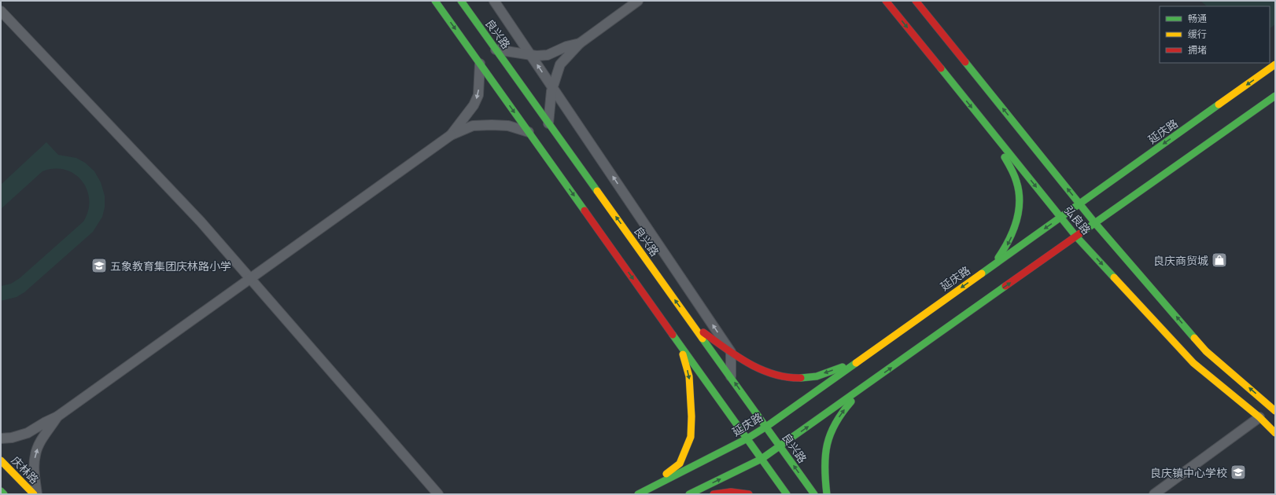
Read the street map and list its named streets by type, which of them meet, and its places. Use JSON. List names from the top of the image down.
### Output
{
  "streets": {
    "street": [
      "良兴路",
      "延庆路",
      "弘良路",
      "庆林路"
    ]
  },
  "crossings": [
    ["良兴路", "延庆路"],
    ["延庆路", "弘良路"]
  ],
  "places": {
    "shop": ["良庆商贸城"],
    "school or university": ["五象教育集团庆林路小学", "良庆镇中心学校"]
  },
  "legend": ["畅通", "缓行", "拥堵"]
}
